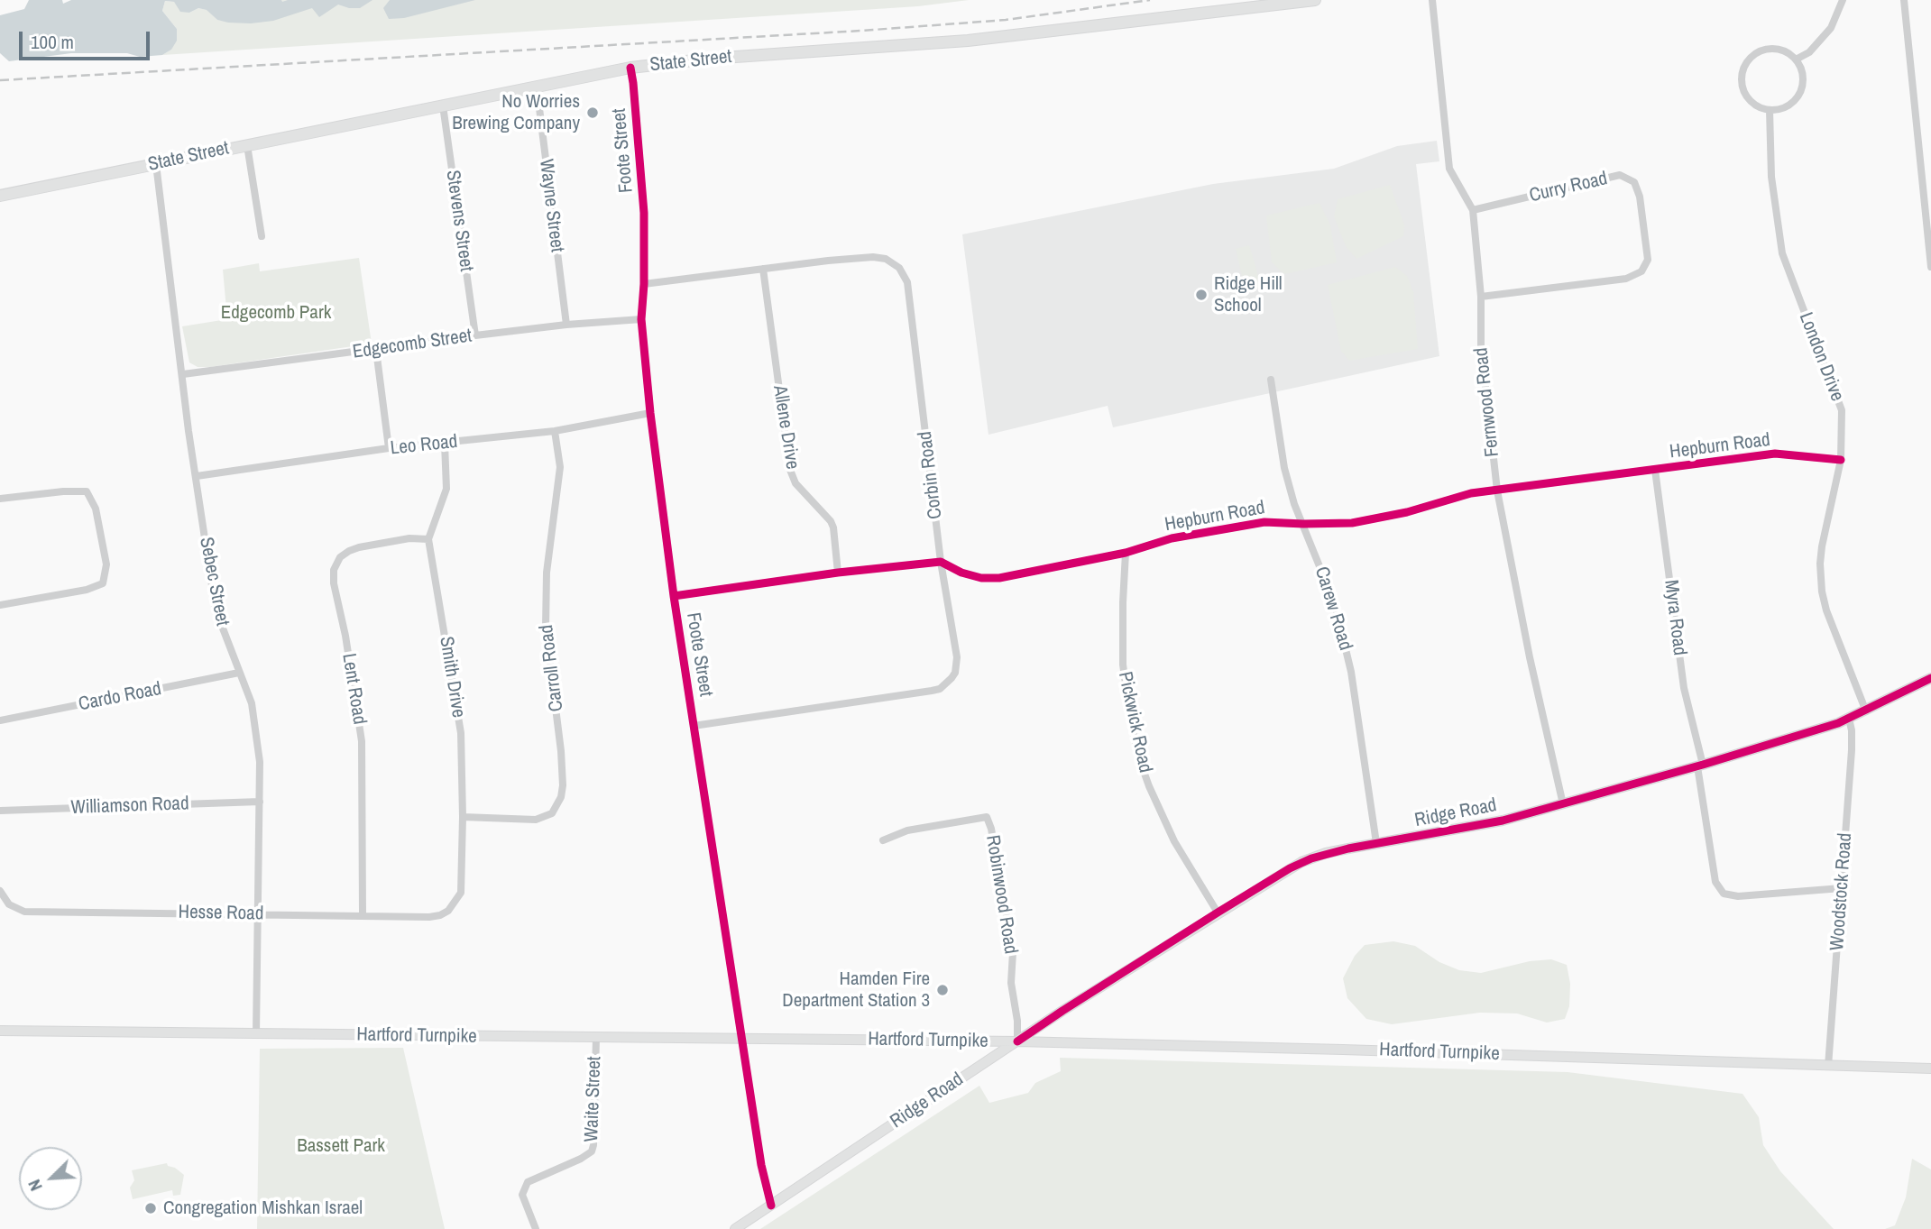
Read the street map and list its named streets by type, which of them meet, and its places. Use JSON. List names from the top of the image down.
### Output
{
  "streets": {
    "main road": ["State Street", "Ridge Road", "Hartford Turnpike"],
    "street": [
      "Foote Street",
      "Curry Road",
      "Wayne Street",
      "Stevens Street",
      "Edgecomb Street",
      "London Drive",
      "Fernwood Road",
      "Allene Drive",
      "Leo Road",
      "Hepburn Road",
      "Corbin Road",
      "Sebec Street",
      "Carew Road",
      "Myra Road",
      "Carroll Road",
      "Smith Drive",
      "Lent Road",
      "Cardo Road",
      "Pickwick Road",
      "Williamson Road",
      "Woodstock Road",
      "Robinwood Road",
      "Hesse Road",
      "Waite Street"
    ]
  },
  "crossings": [
    ["State Street", "Foote Street"],
    ["State Street", "Wayne Street"],
    ["State Street", "Stevens Street"],
    ["State Street", "Sebec Street"],
    ["Foote Street", "Edgecomb Street"],
    ["Foote Street", "Leo Road"],
    ["Foote Street", "Corbin Road"],
    ["Foote Street", "Ridge Road"],
    ["Foote Street", "Hartford Turnpike"],
    ["Curry Road", "Fernwood Road"],
    ["Wayne Street", "Edgecomb Street"],
    ["Stevens Street", "Edgecomb Street"],
    ["Edgecomb Street", "Sebec Street"],
    ["London Drive", "Hepburn Road"],
    ["London Drive", "Ridge Road"],
    ["Fernwood Road", "Hepburn Road"],
    ["Fernwood Road", "Ridge Road"],
    ["Allene Drive", "Corbin Road"],
    ["Leo Road", "Sebec Street"],
    ["Leo Road", "Carroll Road"],
    ["Leo Road", "Smith Drive"],
    ["Hepburn Road", "Corbin Road"],
    ["Hepburn Road", "Carew Road"],
    ["Hepburn Road", "Myra Road"],
    ["Hepburn Road", "Pickwick Road"],
    ["Sebec Street", "Cardo Road"],
    ["Sebec Street", "Williamson Road"],
    ["Sebec Street", "Hesse Road"],
    ["Sebec Street", "Hartford Turnpike"],
    ["Carew Road", "Ridge Road"],
    ["Myra Road", "Ridge Road"],
    ["Myra Road", "Woodstock Road"],
    ["Carroll Road", "Smith Drive"],
    ["Smith Drive", "Lent Road"],
    ["Smith Drive", "Hesse Road"],
    ["Lent Road", "Hesse Road"],
    ["Pickwick Road", "Ridge Road"],
    ["Ridge Road", "Woodstock Road"],
    ["Ridge Road", "Robinwood Road"],
    ["Ridge Road", "Hartford Turnpike"],
    ["Woodstock Road", "Hartford Turnpike"],
    ["Robinwood Road", "Hartford Turnpike"],
    ["Hartford Turnpike", "Waite Street"]
  ],
  "parks": ["Edgecomb Park", "Bassett Park"],
  "places": [
    "No Worries Brewing Company",
    "Ridge Hill School",
    "Hamden Fire Department Station 3",
    "Congregation Mishkan Israel"
  ],
  "scale_bar": "100 m",
  "north": "bottom left"
}
